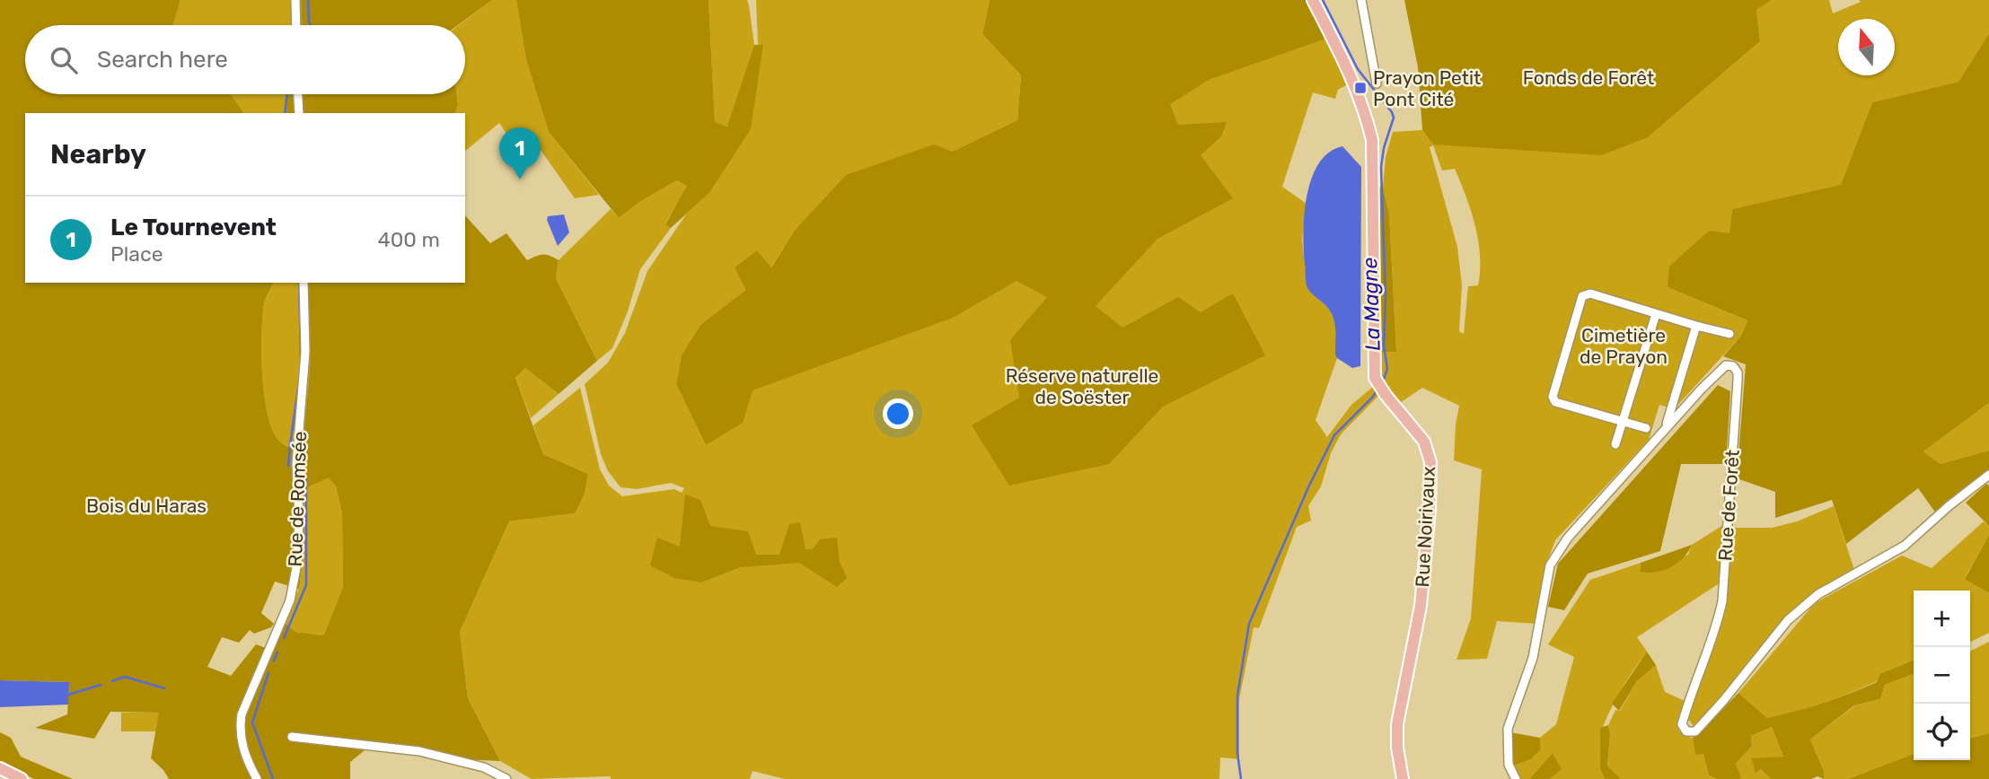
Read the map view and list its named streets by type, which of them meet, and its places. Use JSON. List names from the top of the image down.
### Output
{
  "streets": {
    "main road": ["Rue Noirivaux"],
    "street": ["Rue de Romsée", "Rue de Forêt"]
  },
  "water": ["La Magne"],
  "parks": [
    "Fonds de Forêt",
    "Cimetière de Prayon",
    "Réserve naturelle de Soëster",
    "Bois du Haras"
  ],
  "places": {
    "transit": ["Prayon Petit Pont Cité"]
  },
  "north": "top",
  "page": {
    "search": "Search here",
    "heading": "Nearby",
    "pins": "1",
    "list": [
      {
        "mark": "1",
        "name": "Le Tournevent",
        "note": "Place",
        "value": "400 m"
      }
    ],
    "map_buttons": ["+", "−"]
  }
}
